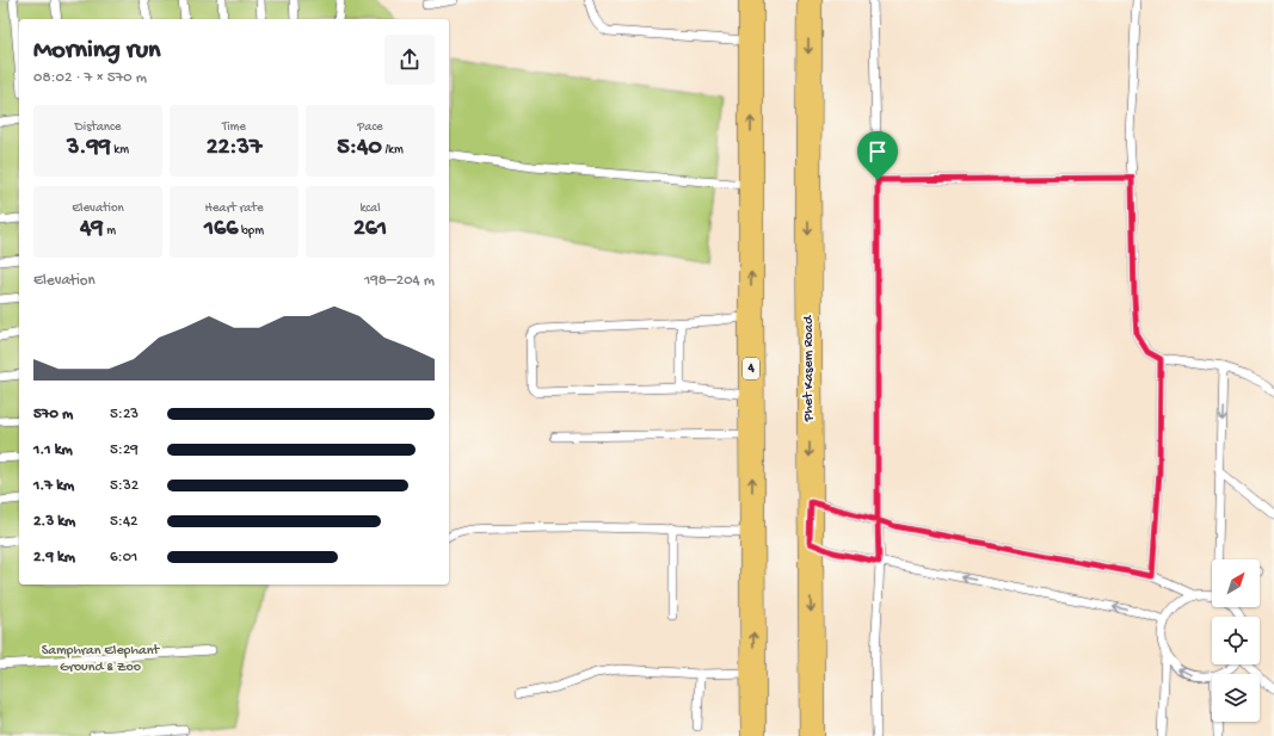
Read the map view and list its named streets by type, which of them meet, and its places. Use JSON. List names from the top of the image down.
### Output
{
  "streets": {
    "main road": ["4", "Phet Kasem Road"]
  },
  "parks": ["Samphran Elephant Ground & Zoo"],
  "north": "top right",
  "page": {
    "heading": ["Morning run", "08:02 · 7 × 570 m"],
    "stats": [
      ["Distance", "3.99 km"],
      ["Time", "22:37"],
      ["Pace", "5:40 /km"],
      ["Elevation", "49 m"],
      ["Heart rate", "166 bpm"],
      ["kcal", "261"]
    ],
    "chart": ["Elevation", "198–204 m"],
    "list": [
      {
        "name": "570 m",
        "note": "5:23"
      },
      {
        "name": "1.1 km",
        "note": "5:29"
      },
      {
        "name": "1.7 km",
        "note": "5:32"
      },
      {
        "name": "2.3 km",
        "note": "5:42"
      },
      {
        "name": "2.9 km",
        "note": "6:01"
      }
    ]
  }
}
